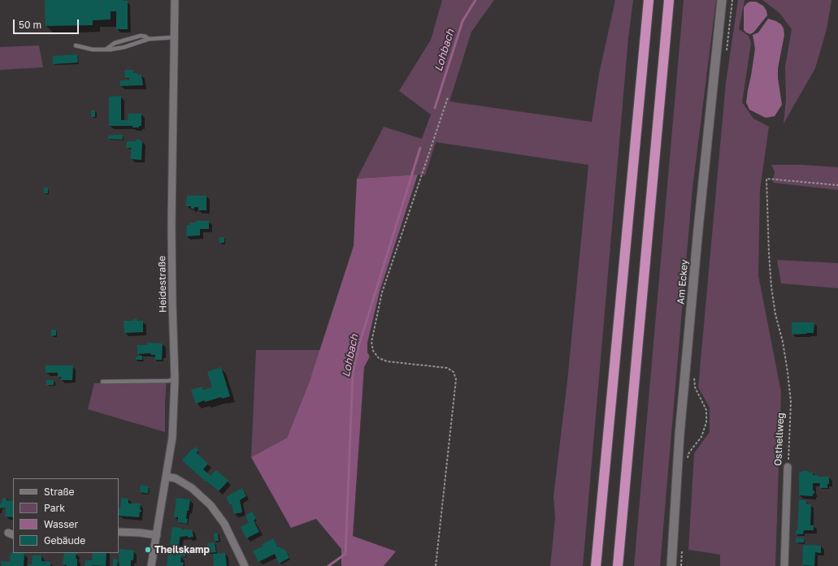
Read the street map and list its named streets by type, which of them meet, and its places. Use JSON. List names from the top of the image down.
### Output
{
  "streets": {
    "street": ["Am Eckey", "Heidestraße", "Osthellweg"]
  },
  "water": ["Lohbach"],
  "places": ["Theilskamp"],
  "legend": [
    "Straße",
    "Park",
    "Wasser",
    "Gebäude"
  ],
  "scale_bar": "50 m"
}
